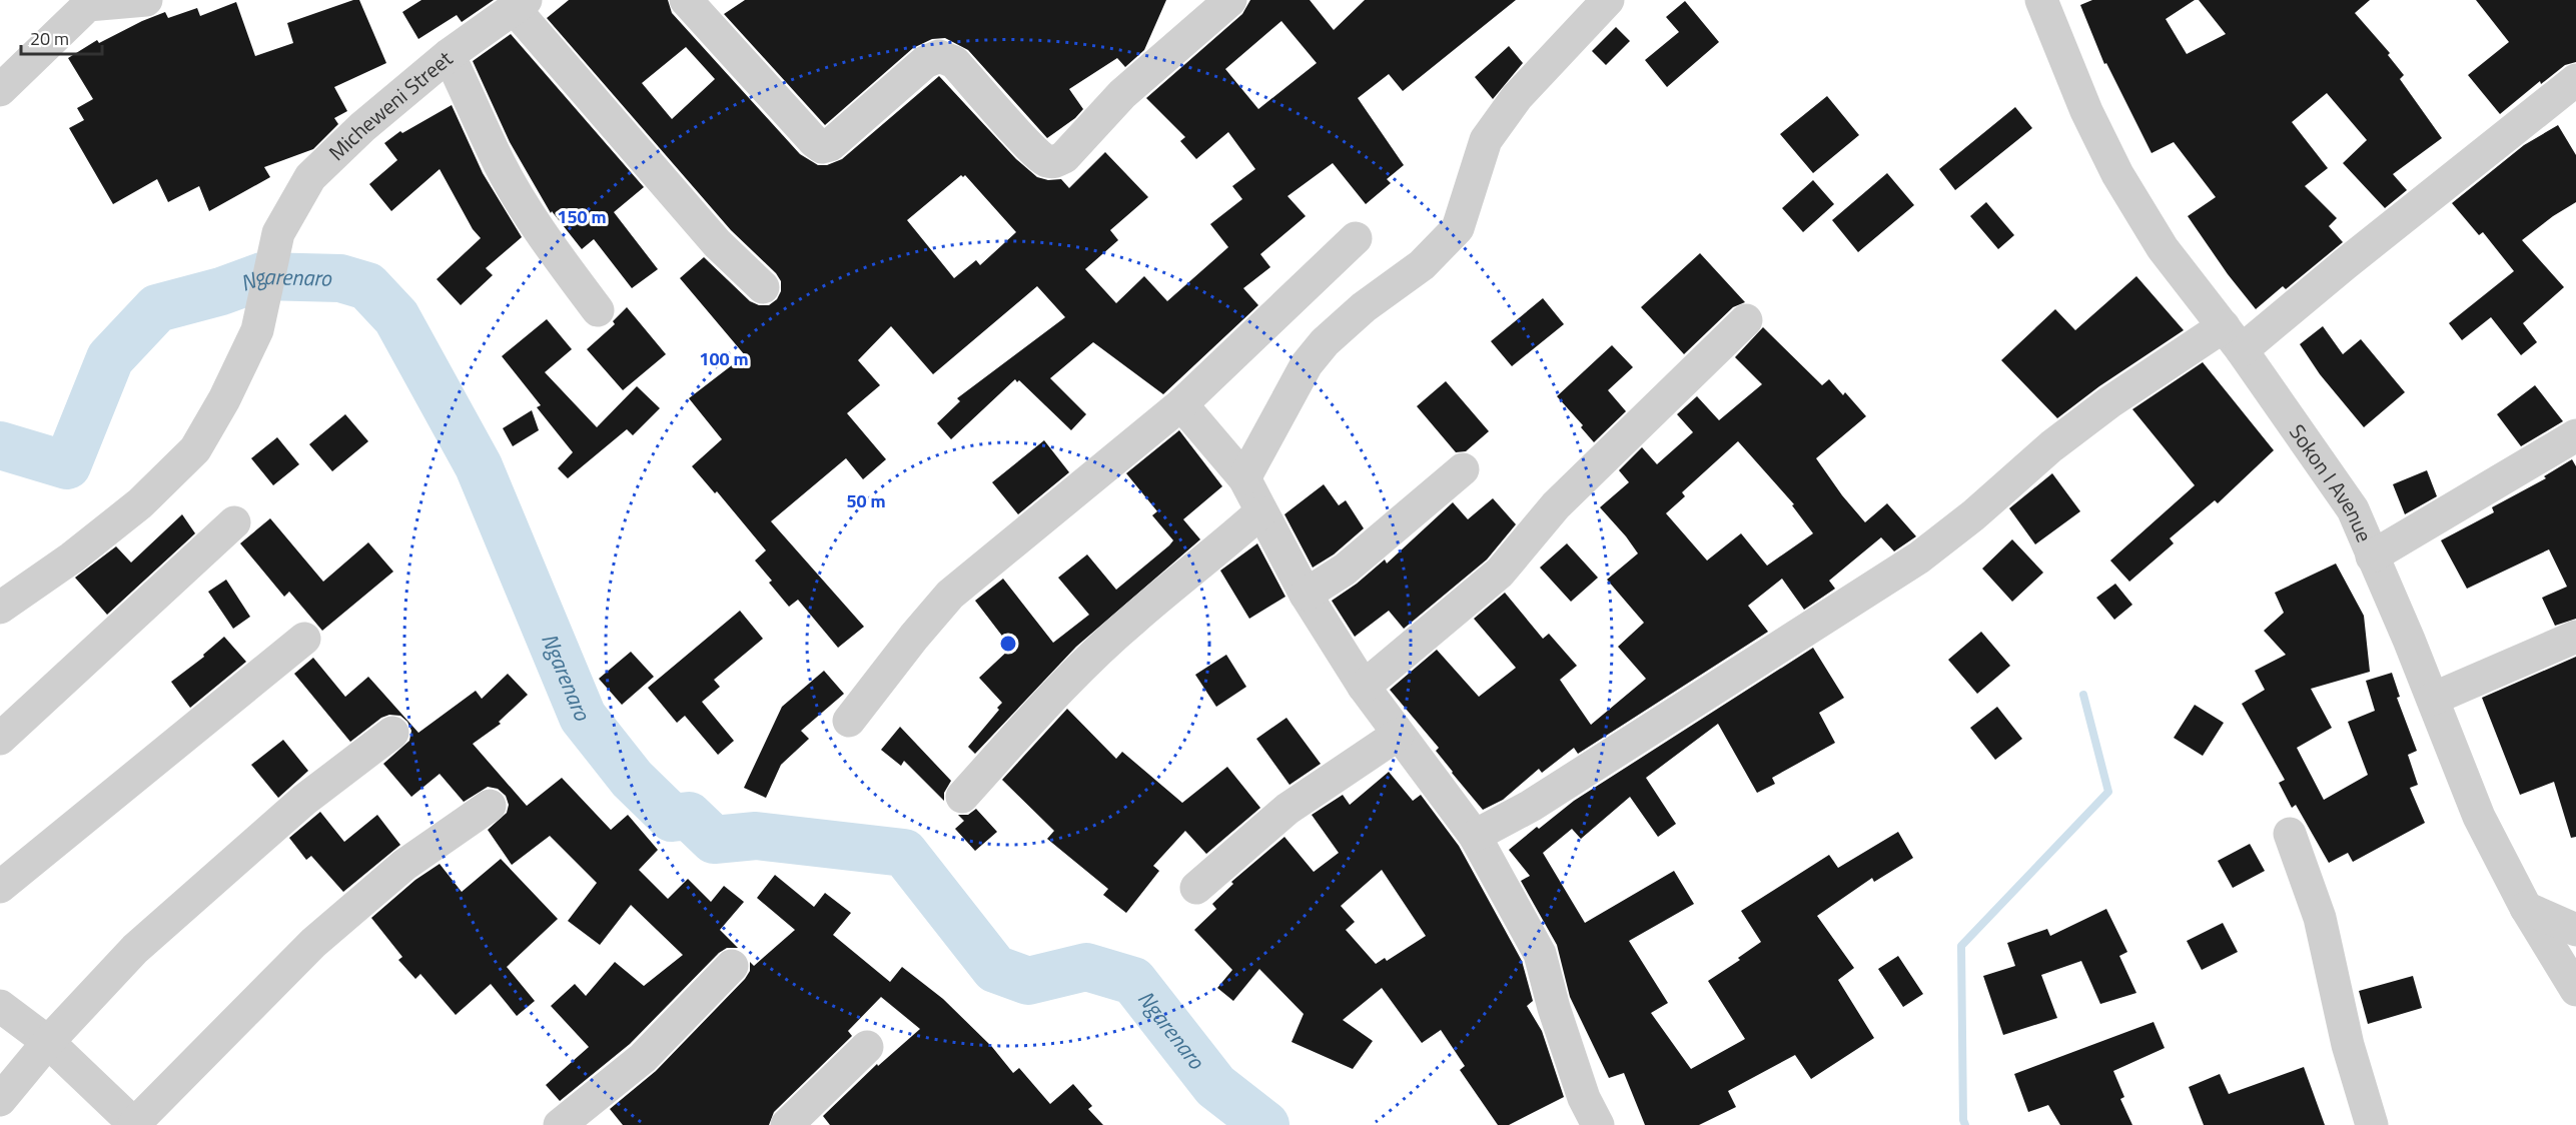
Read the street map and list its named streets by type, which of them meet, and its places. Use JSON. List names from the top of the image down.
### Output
{
  "streets": {
    "street": ["Micheweni Street", "Sokon I Avenue"]
  },
  "water": ["Ngarenaro"],
  "scale_bar": "20 m",
  "rings": ["150 m", "100 m", "50 m"]
}
